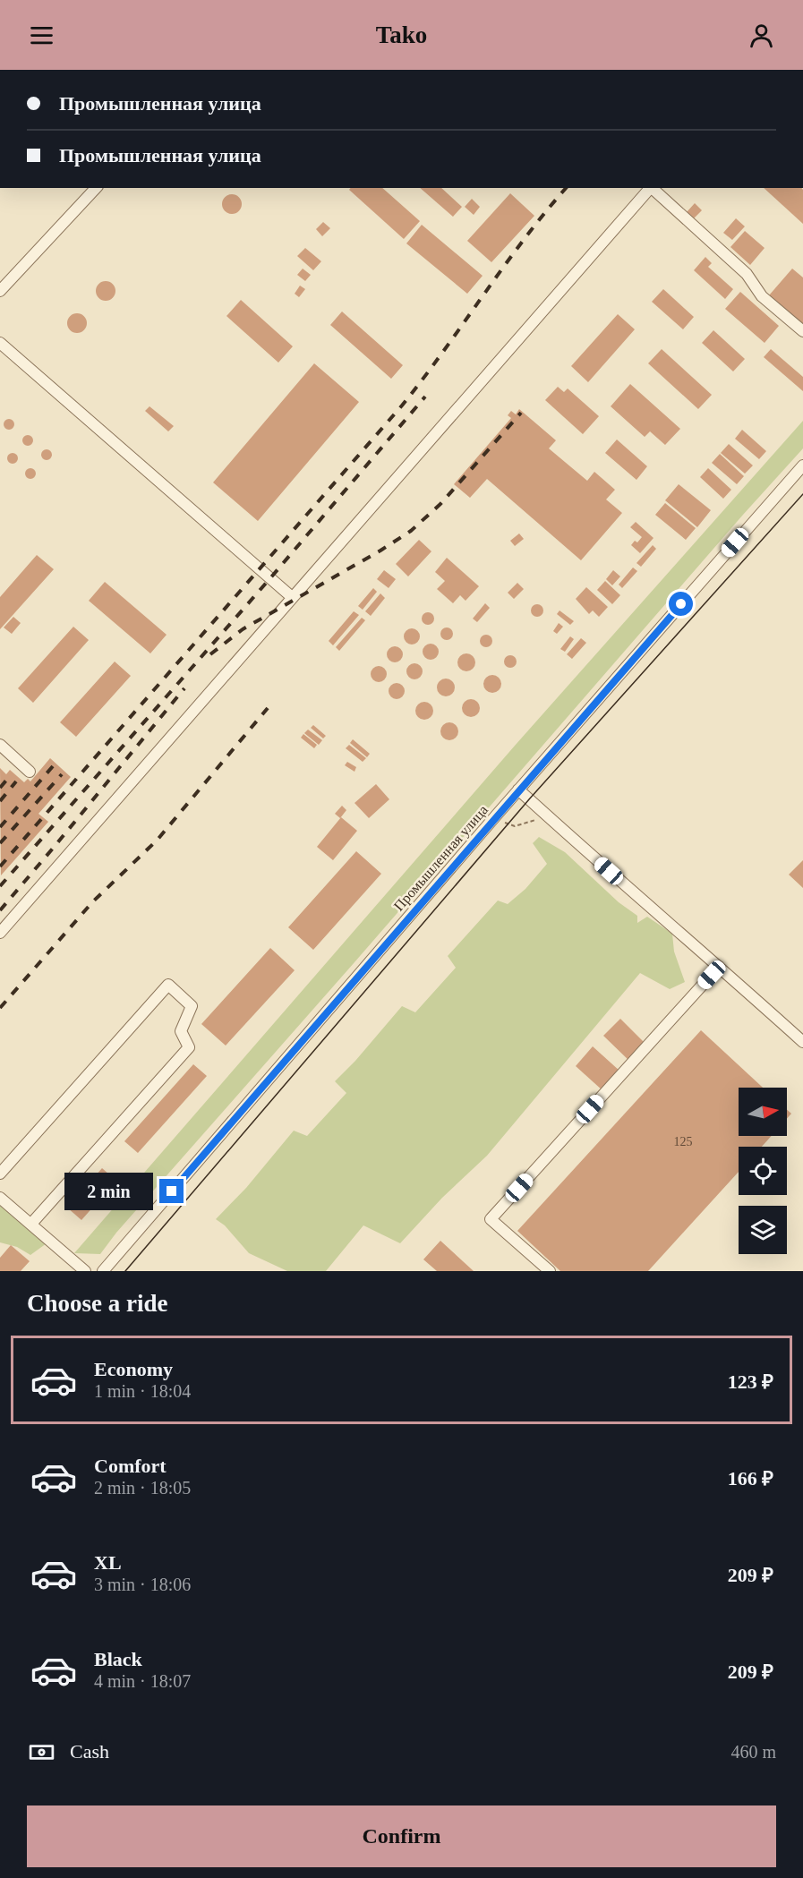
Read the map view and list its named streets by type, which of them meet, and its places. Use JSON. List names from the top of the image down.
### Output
{
  "streets": {
    "street": ["Промышленная улица"]
  },
  "house_numbers": ["125"],
  "north": "right",
  "page": {
    "header": "Tako",
    "banner": ["Промышленная улица", "Промышленная улица"],
    "bubble": "2 min",
    "heading": "Choose a ride",
    "list": [
      {
        "name": "Economy",
        "note": "1 min · 18:04",
        "value": "123 ₽"
      },
      {
        "name": "Comfort",
        "note": "2 min · 18:05",
        "value": "166 ₽"
      },
      {
        "name": "XL",
        "note": "3 min · 18:06",
        "value": "209 ₽"
      },
      {
        "name": "Black",
        "note": "4 min · 18:07",
        "value": "209 ₽"
      }
    ],
    "pay": ["Cash", "460 m"],
    "buttons": "Confirm"
  }
}
